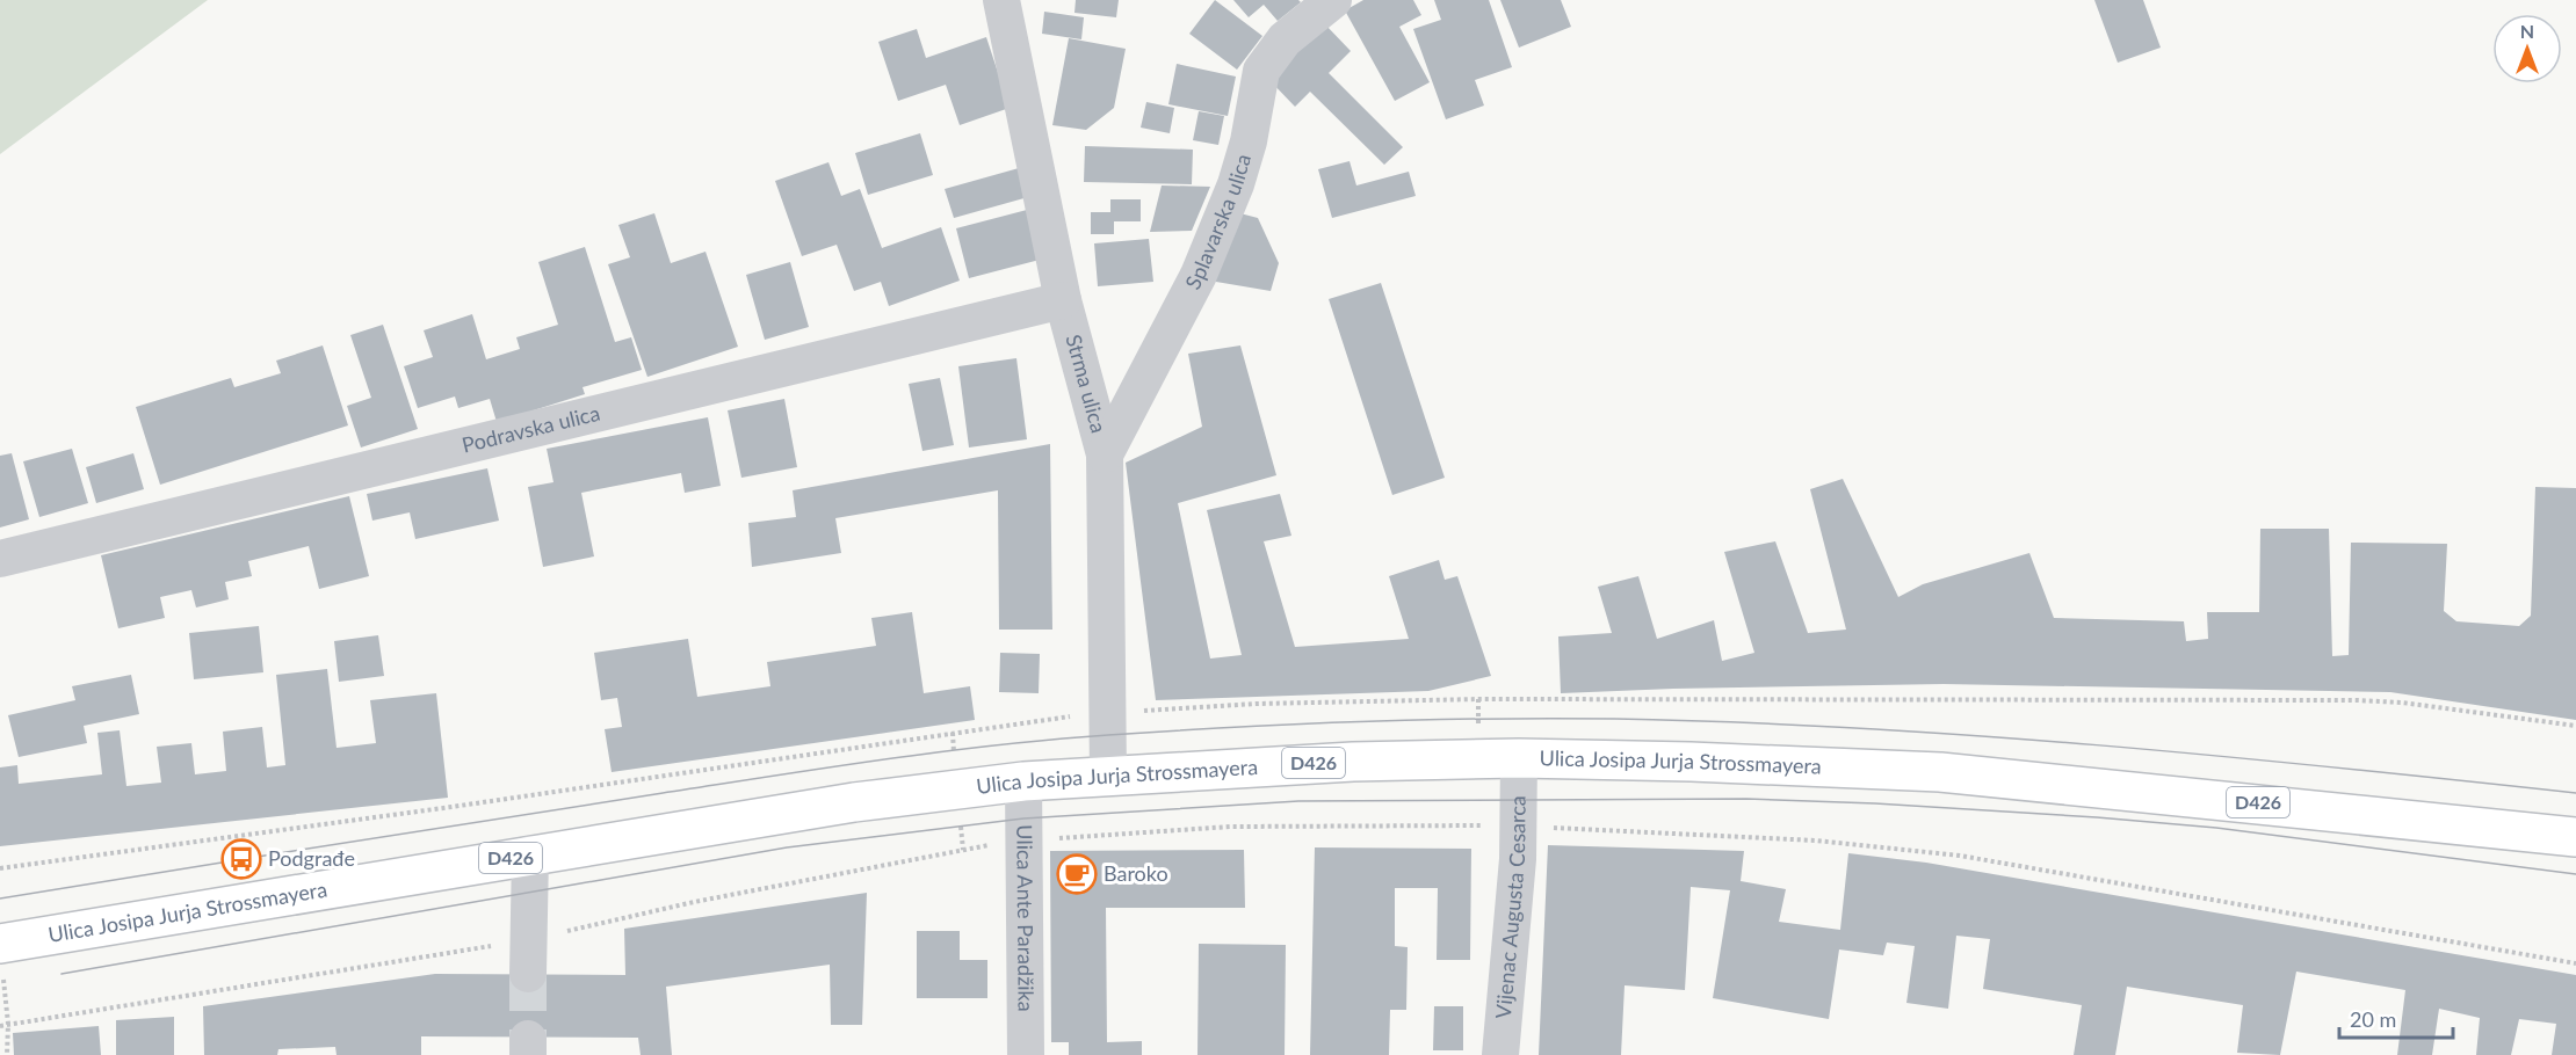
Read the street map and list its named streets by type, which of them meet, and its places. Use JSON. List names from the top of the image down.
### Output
{
  "streets": {
    "main road": ["D426", "Ulica Josipa Jurja Strossmayera"],
    "street": [
      "Splavarska ulica",
      "Strma ulica",
      "Podravska ulica",
      "Vijenac Augusta Cesarca",
      "Ulica Ante Paradžika"
    ]
  },
  "crossings": [
    ["Splavarska ulica", "Strma ulica"],
    ["Strma ulica", "Podravska ulica"],
    ["Strma ulica", "Ulica Josipa Jurja Strossmayera"],
    ["Ulica Josipa Jurja Strossmayera", "Vijenac Augusta Cesarca"],
    ["Ulica Josipa Jurja Strossmayera", "Ulica Ante Paradžika"]
  ],
  "places": {
    "bus stop": ["Podgrađe"],
    "cafe": ["Baroko"]
  },
  "scale_bar": "20 m",
  "north": "top"
}
